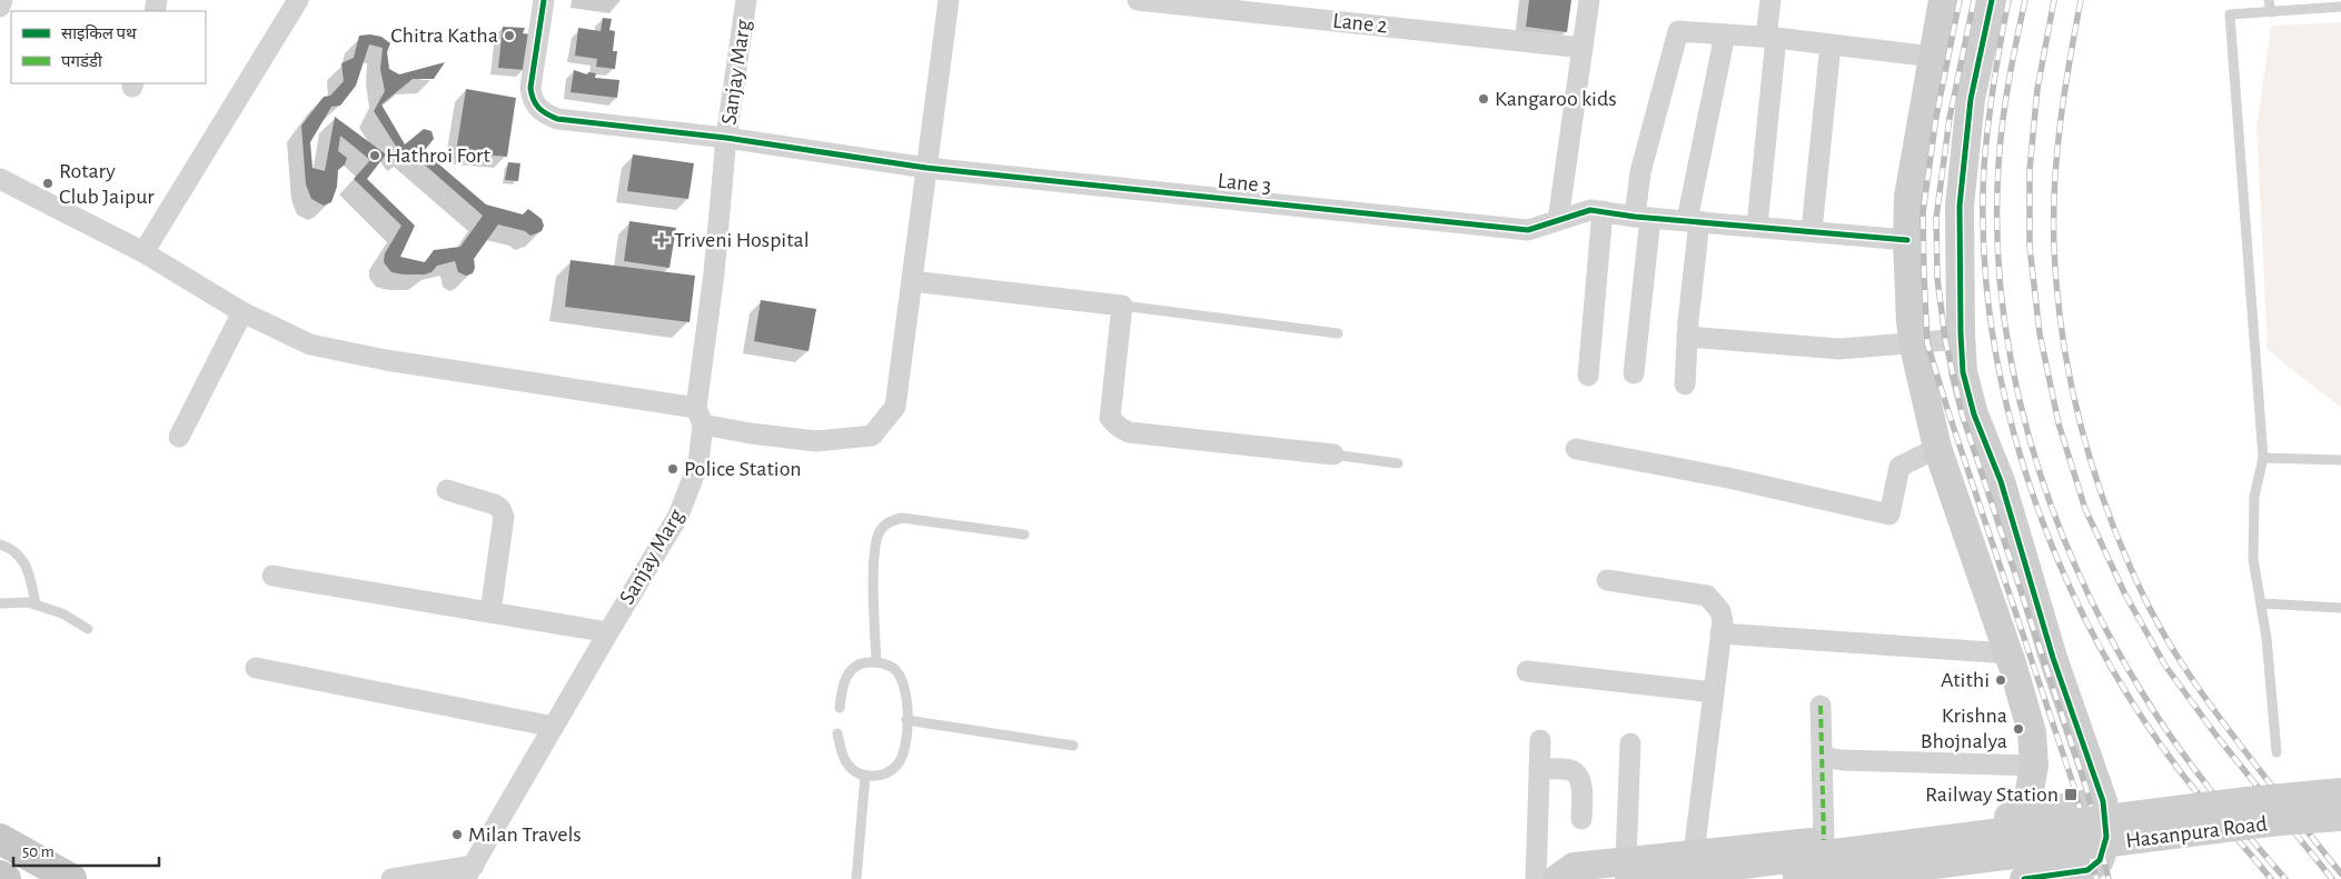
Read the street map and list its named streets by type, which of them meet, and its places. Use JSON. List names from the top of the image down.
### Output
{
  "streets": {
    "street": [
      "Lane 2",
      "Sanjay Marg",
      "Lane 3",
      "Hasanpura Road"
    ]
  },
  "crossings": [
    ["Sanjay Marg", "Lane 3"]
  ],
  "places": {
    "other": [
      "Chitra Katha",
      "Kangaroo kids",
      "Hathroi Fort",
      "Rotary Club Jaipur",
      "Police Station",
      "Atithi",
      "Krishna Bhojnalya",
      "Milan Travels"
    ],
    "health": ["Triveni Hospital"],
    "transit": ["Railway Station"]
  },
  "legend": ["साइकिल पथ", "पगडंडी"],
  "scale_bar": "50 m"
}
